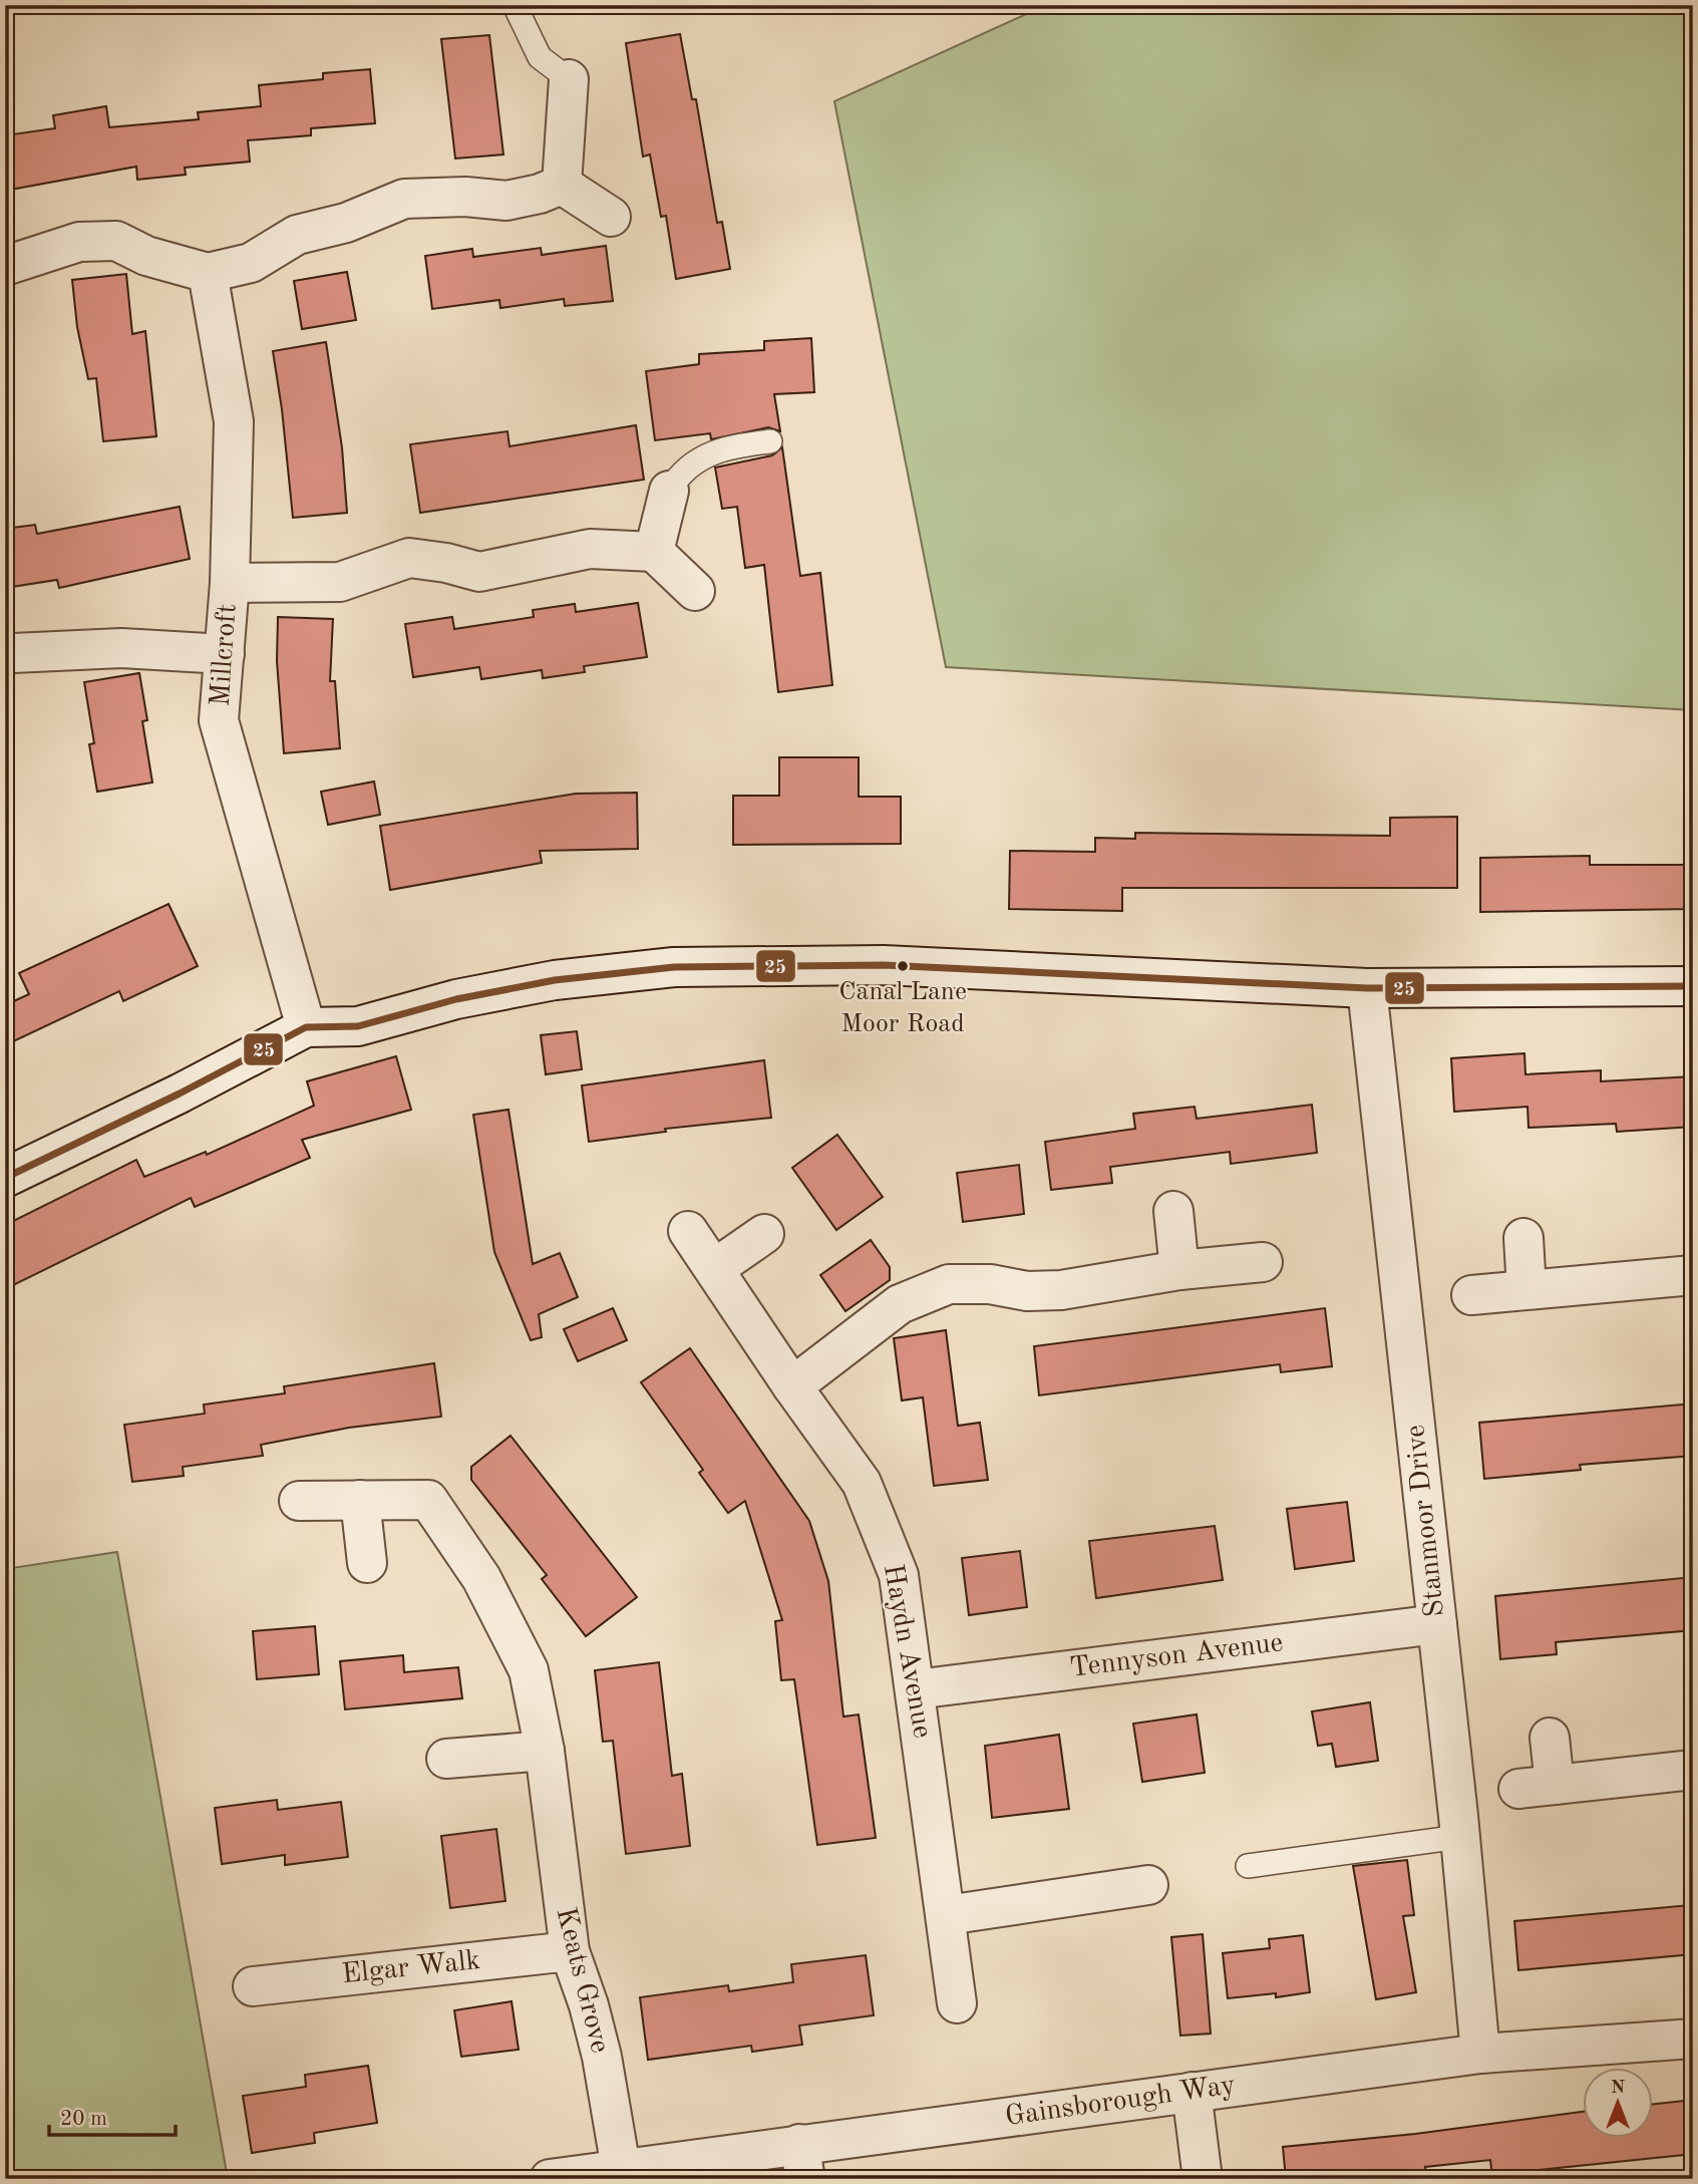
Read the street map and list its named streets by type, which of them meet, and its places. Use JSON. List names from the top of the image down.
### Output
{
  "streets": {
    "street": [
      "Millcroft",
      "Stanmoor Drive",
      "Haydn Avenue",
      "Tennyson Avenue",
      "Elgar Walk",
      "Keats Grove",
      "Gainsborough Way"
    ]
  },
  "crossings": [
    ["Stanmoor Drive", "Tennyson Avenue"],
    ["Stanmoor Drive", "Gainsborough Way"],
    ["Haydn Avenue", "Tennyson Avenue"],
    ["Elgar Walk", "Keats Grove"],
    ["Keats Grove", "Gainsborough Way"]
  ],
  "places": ["Canal Lane Moor Road"],
  "lines": ["transit line 25"],
  "scale_bar": "20 m",
  "north": "top"
}
